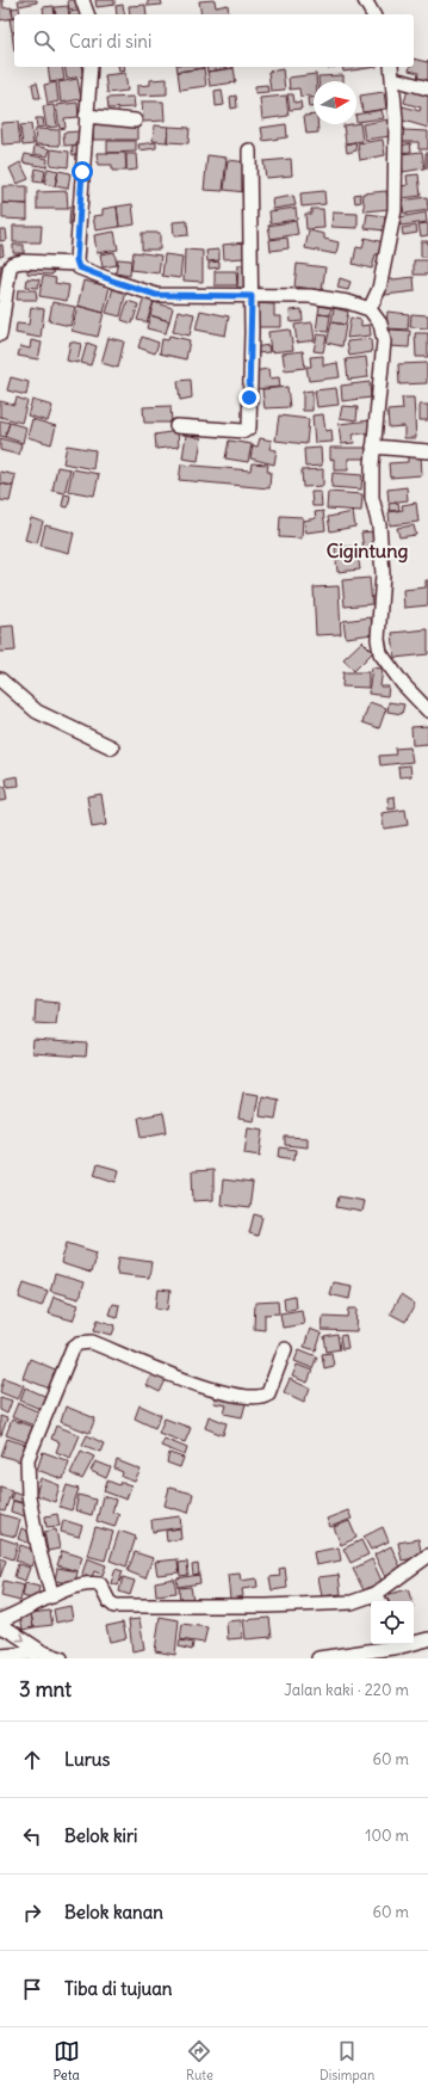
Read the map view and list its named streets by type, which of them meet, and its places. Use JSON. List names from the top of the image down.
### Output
{
  "districts": ["Cigintung"],
  "north": "right",
  "page": {
    "search": "Cari di sini",
    "heading": ["3 mnt", "Jalan kaki · 220 m"],
    "list": [
      ["Lurus", "60 m"],
      ["Belok kiri", "100 m"],
      ["Belok kanan", "60 m"],
      "Tiba di tujuan"
    ],
    "nav": ["Peta", "Rute", "Disimpan"]
  }
}
